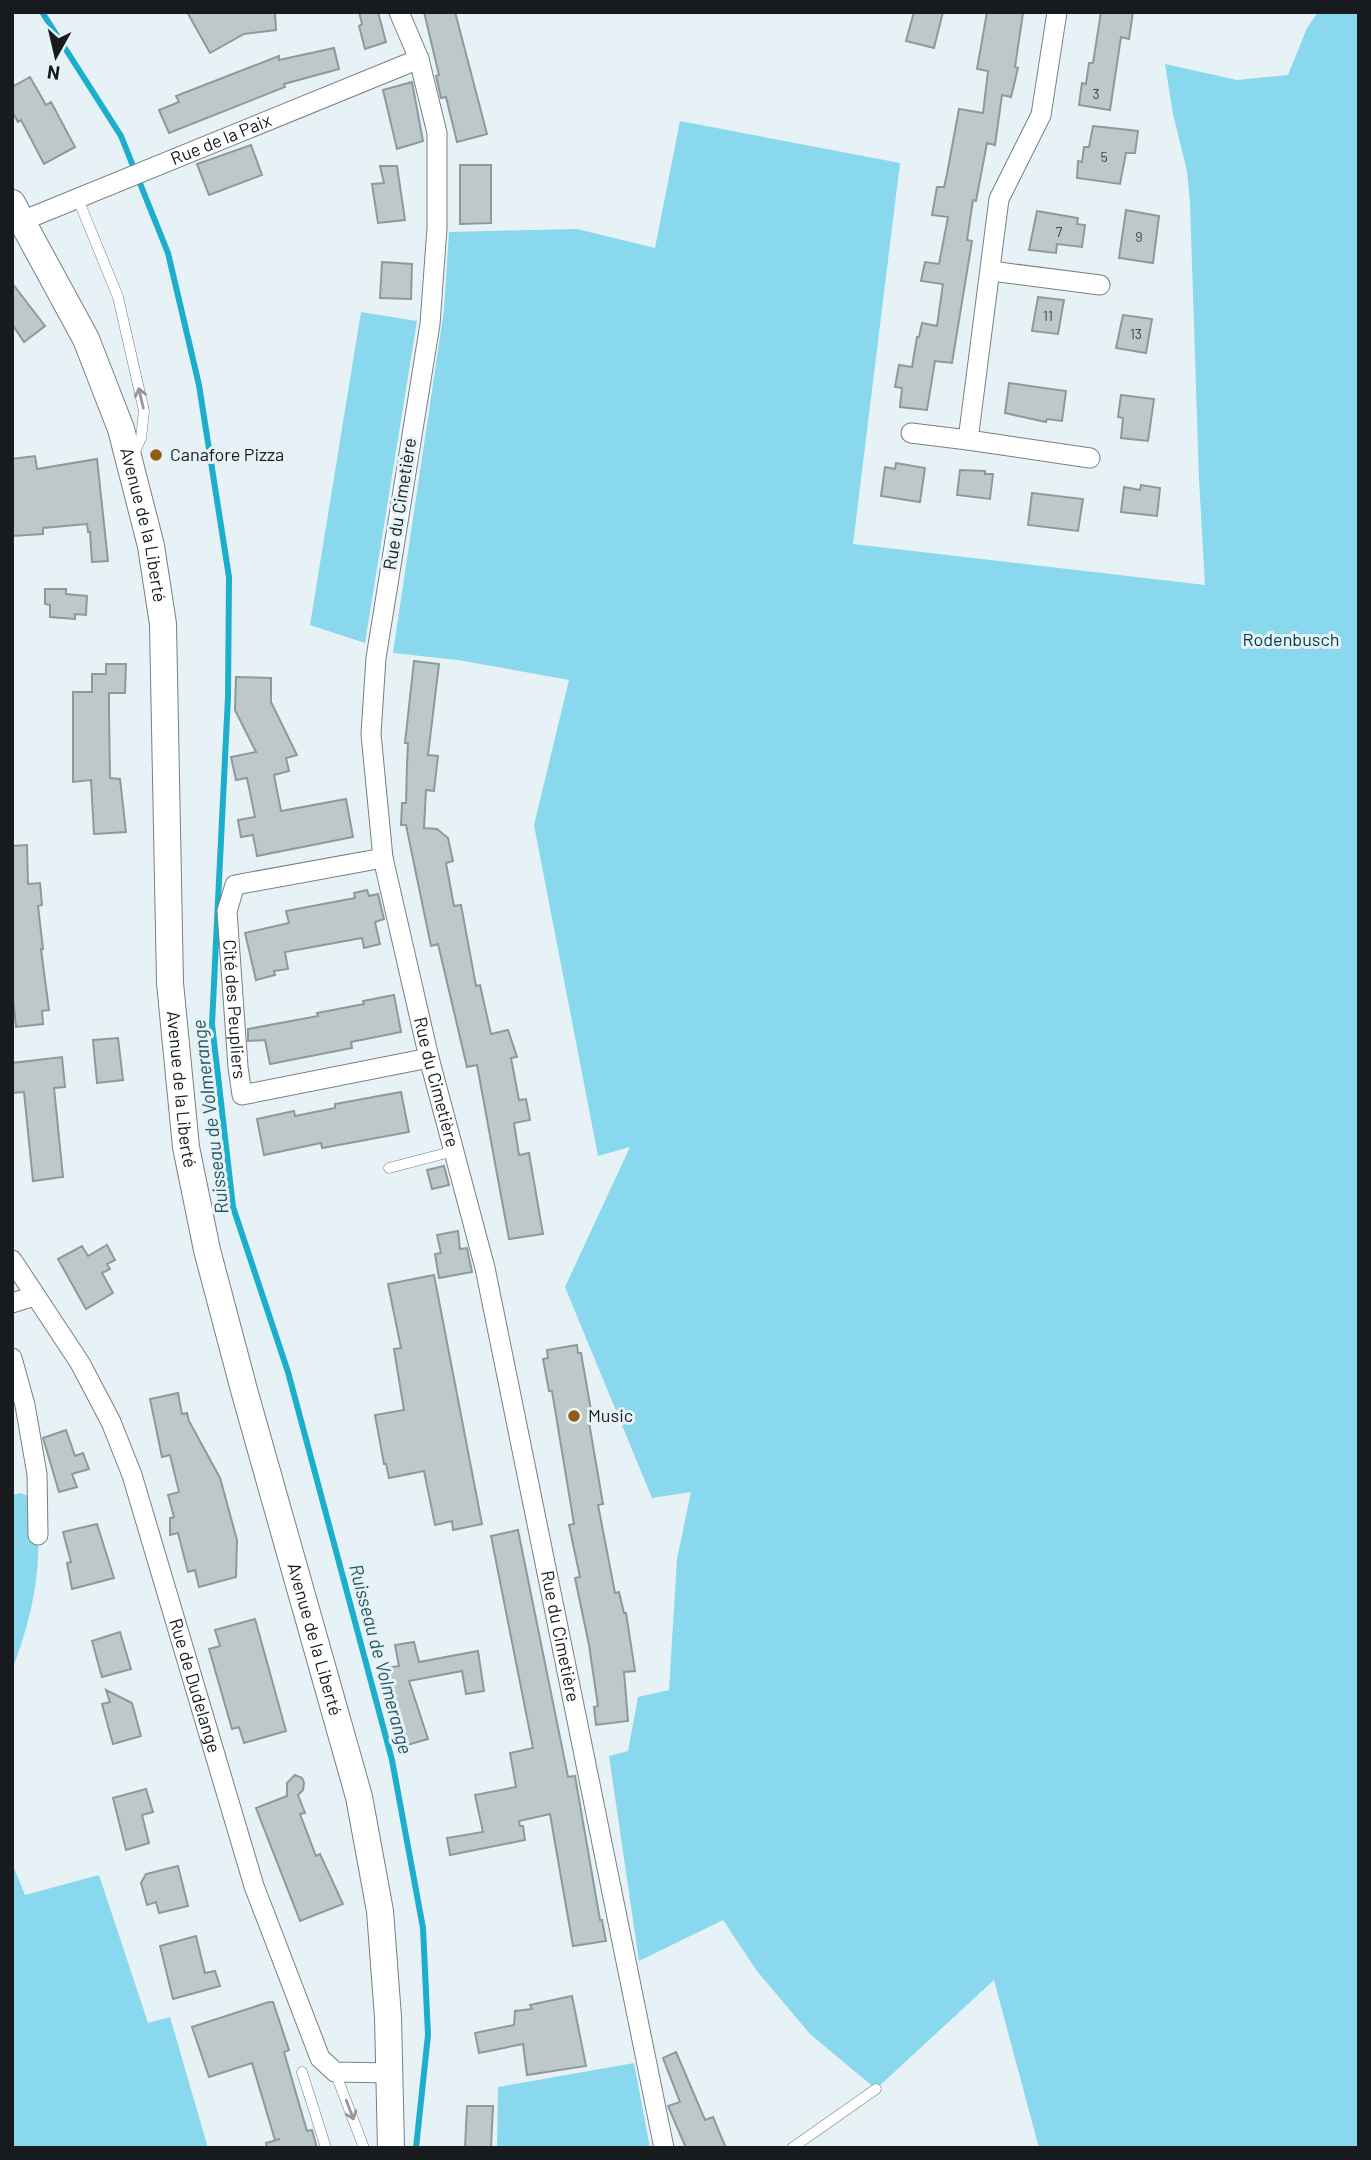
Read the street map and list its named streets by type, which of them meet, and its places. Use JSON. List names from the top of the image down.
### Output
{
  "streets": {
    "main road": ["Avenue de la Liberté"],
    "street": [
      "Rue de la Paix",
      "Rue du Cimetière",
      "Cité des Peupliers",
      "Rue de Dudelange"
    ]
  },
  "crossings": [
    ["Rue de la Paix", "Rue du Cimetière"],
    ["Rue de la Paix", "Avenue de la Liberté"],
    ["Rue du Cimetière", "Cité des Peupliers"]
  ],
  "water": ["Ruisseau de Volmerange"],
  "parks": ["Rodenbusch"],
  "places": ["Canafore Pizza", "Music"],
  "house_numbers": [
    "3",
    "5",
    "7",
    "9",
    "11",
    "13"
  ],
  "north": "bottom"
}
